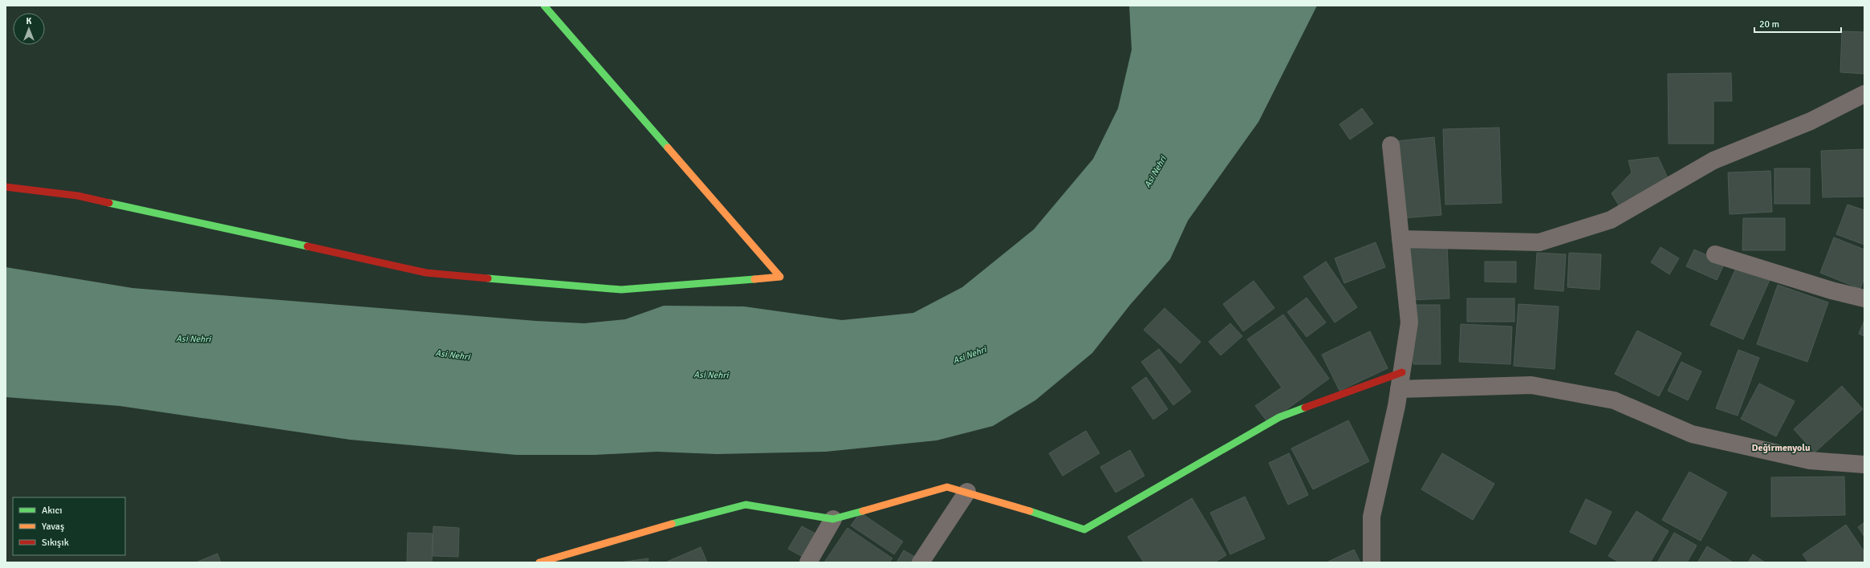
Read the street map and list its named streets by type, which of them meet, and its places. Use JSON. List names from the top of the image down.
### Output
{
  "districts": ["Değirmenyolu"],
  "water": ["Asi Nehri"],
  "legend": ["Akıcı", "Yavaş", "Sıkışık"],
  "scale_bar": "20 m",
  "north": "top"
}
